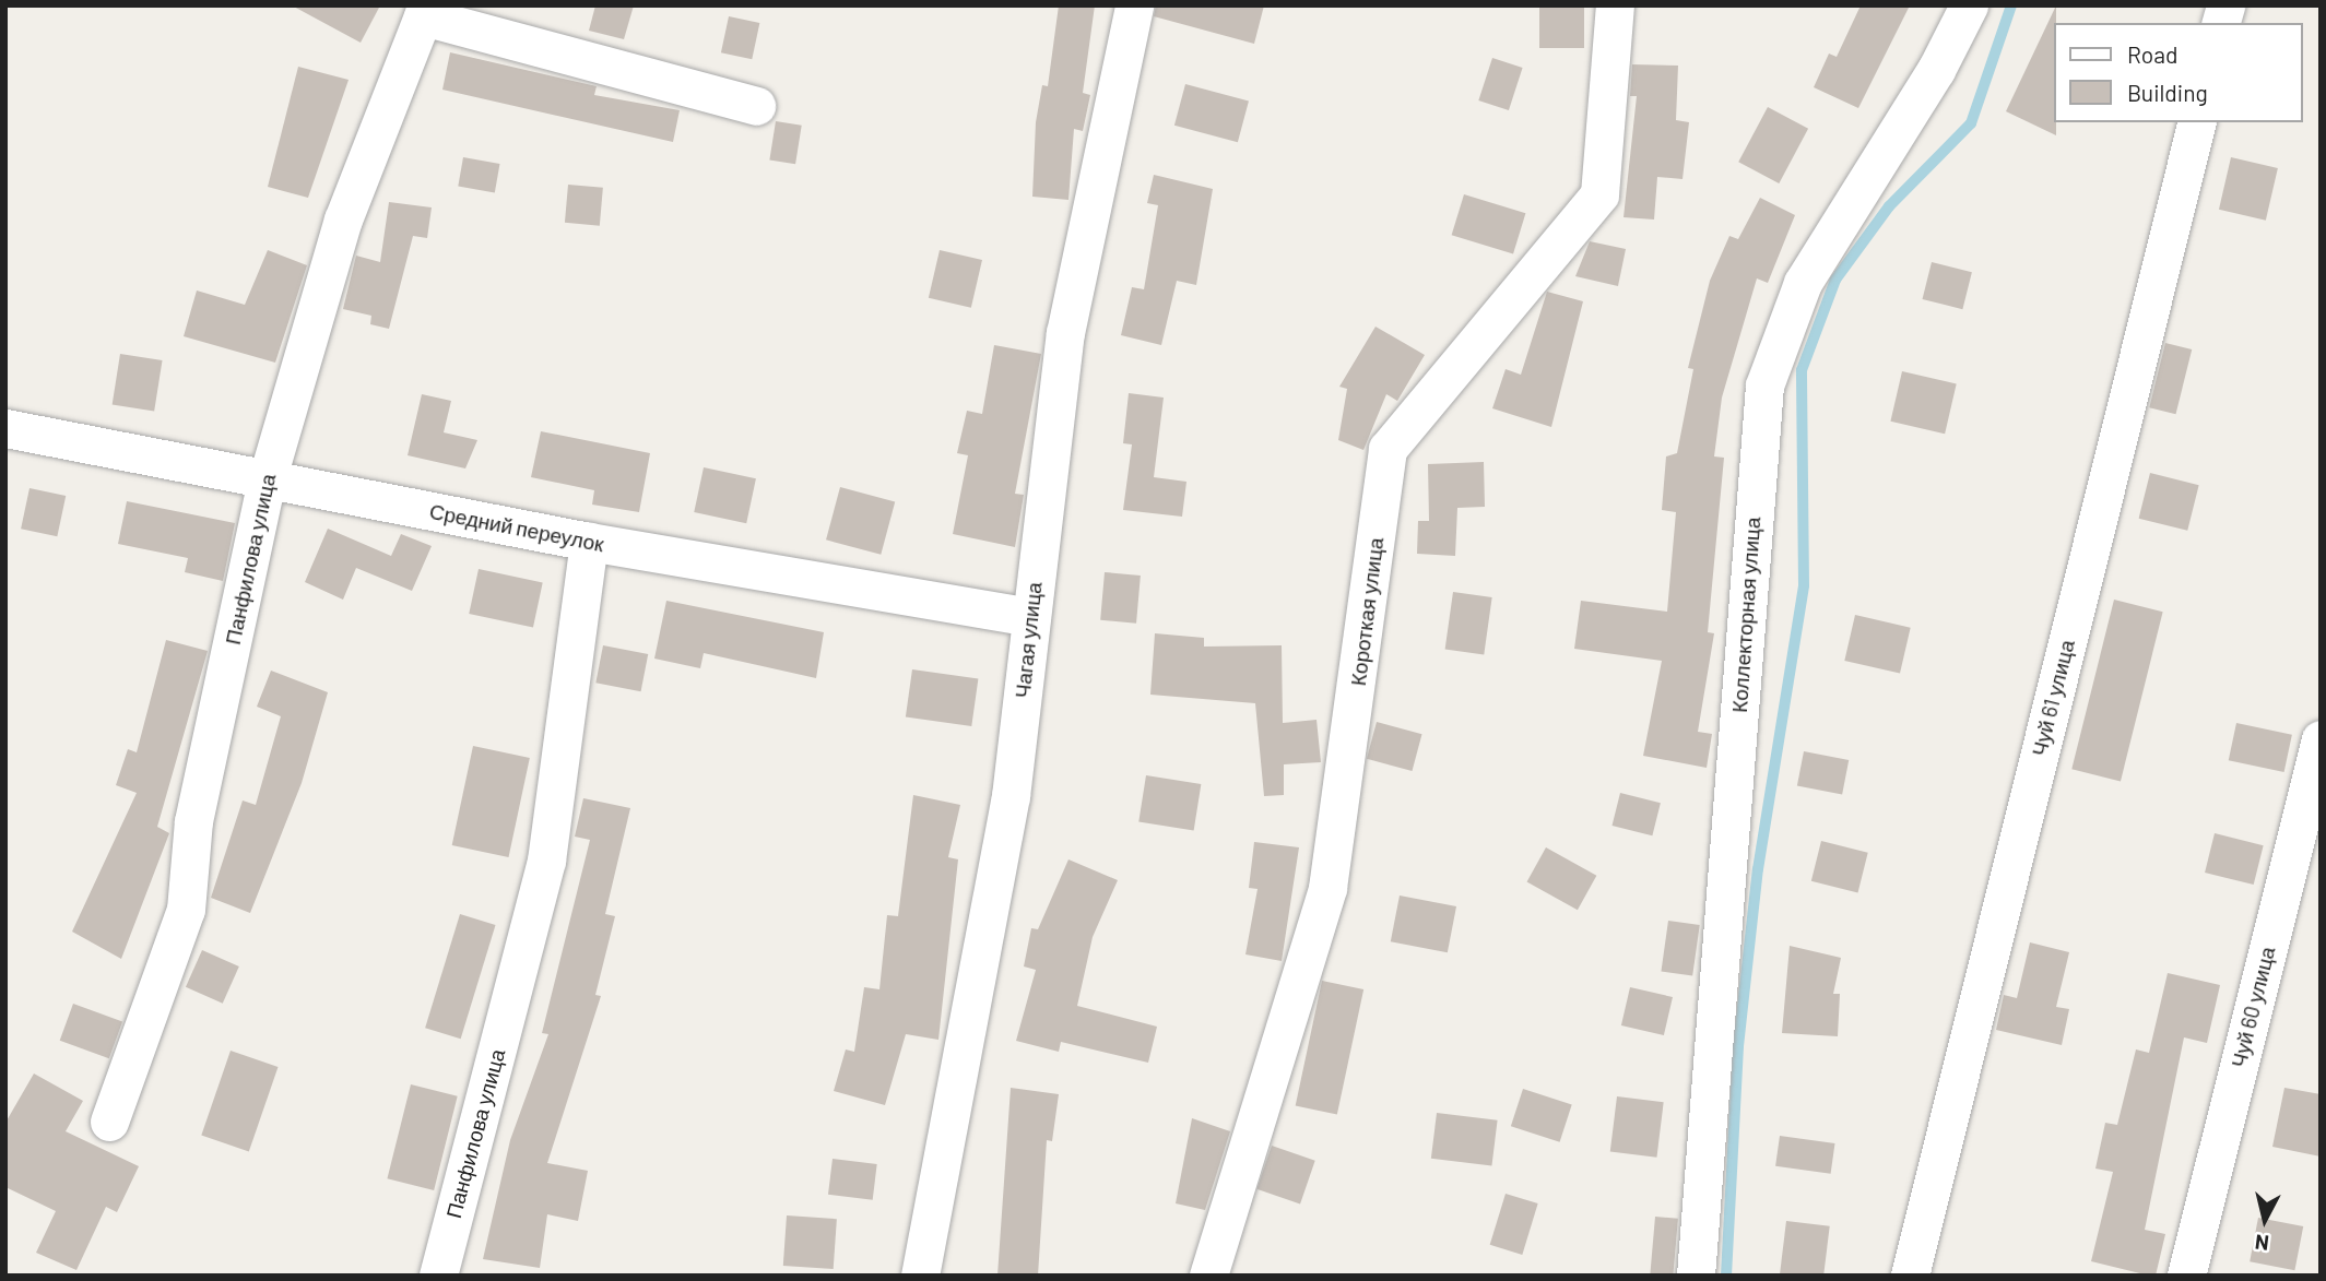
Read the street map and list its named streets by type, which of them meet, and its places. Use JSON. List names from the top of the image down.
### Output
{
  "streets": {
    "street": [
      "Средний переулок",
      "Панфилова улица",
      "Короткая улица",
      "Коллекторная улица",
      "Чагая улица",
      "Чуй 61 улица",
      "Чуй 60 улица"
    ]
  },
  "crossings": [
    ["Средний переулок", "Панфилова улица"],
    ["Средний переулок", "Чагая улица"]
  ],
  "legend": ["Road", "Building"],
  "north": "bottom"
}
